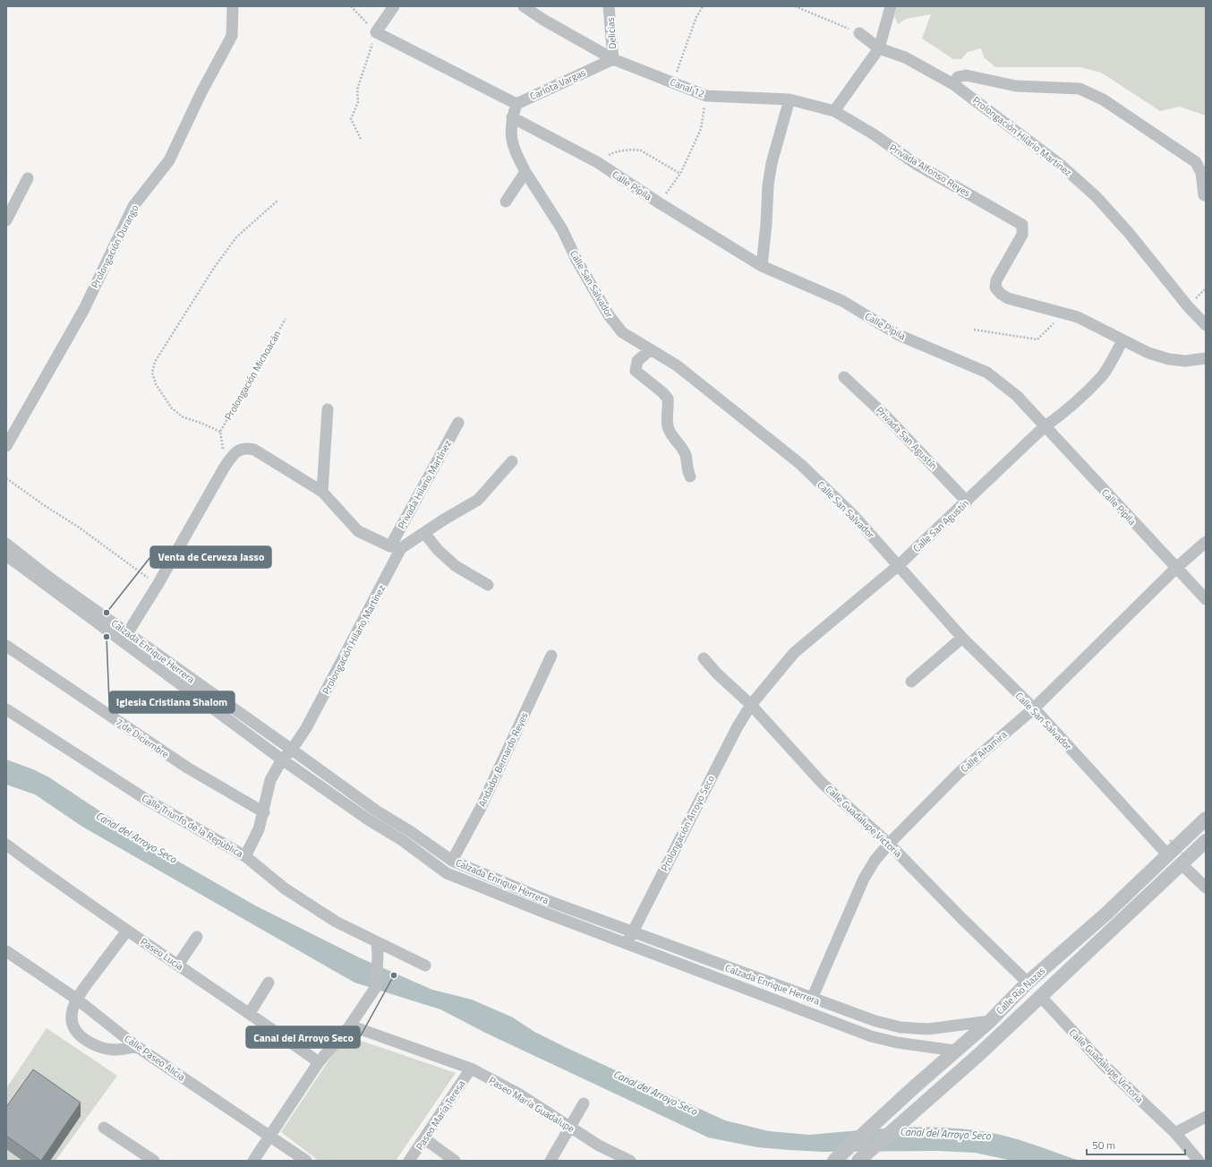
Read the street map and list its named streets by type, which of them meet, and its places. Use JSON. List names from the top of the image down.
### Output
{
  "streets": {
    "street": [
      "Delicias",
      "Carlota Vargas",
      "Canal 12",
      "Prolongación Hilario Martínez",
      "Privada Alfonso Reyes",
      "Calle Pípila",
      "Prolongación Durango",
      "Calle San Salvador",
      "Privada San Agustín",
      "Privada Hilario Martínez",
      "Calle San Agustín",
      "Calzada Enrique Herrera",
      "7 de Diciembre",
      "Calle Altamira",
      "Andador Bernardo Reyes",
      "Calle Guadalupe Victoria",
      "Prolongación Arroyo Seco",
      "Calle Triunfo de la República",
      "Paseo Lucía",
      "Calle Río Nazas",
      "Calle Paseo Alicia",
      "Paseo María Guadalupe",
      "Paseo María Teresa"
    ],
    "path": ["Prolongación Michoacán"]
  },
  "crossings": [
    ["Delicias", "Carlota Vargas"],
    ["Delicias", "Canal 12"],
    ["Carlota Vargas", "Canal 12"],
    ["Canal 12", "Privada Alfonso Reyes"],
    ["Prolongación Hilario Martínez", "Privada Hilario Martínez"],
    ["Prolongación Hilario Martínez", "Calzada Enrique Herrera"],
    ["Prolongación Hilario Martínez", "7 de Diciembre"],
    ["Prolongación Hilario Martínez", "Calle Triunfo de la República"],
    ["Calle Pípila", "Calle San Agustín"],
    ["Calle Pípila", "Calle Altamira"],
    ["Calle San Salvador", "Calle San Agustín"],
    ["Calle San Salvador", "Calle Altamira"],
    ["Calle San Salvador", "Calle Río Nazas"],
    ["Privada San Agustín", "Calle San Agustín"],
    ["Calle San Agustín", "Calle Guadalupe Victoria"],
    ["Calle San Agustín", "Prolongación Arroyo Seco"],
    ["Calzada Enrique Herrera", "Calle Altamira"],
    ["Calzada Enrique Herrera", "Andador Bernardo Reyes"],
    ["Calzada Enrique Herrera", "Prolongación Arroyo Seco"],
    ["Calzada Enrique Herrera", "Calle Río Nazas"],
    ["Calle Altamira", "Calle Guadalupe Victoria"],
    ["Calle Guadalupe Victoria", "Prolongación Arroyo Seco"],
    ["Calle Guadalupe Victoria", "Calle Río Nazas"],
    ["Paseo María Guadalupe", "Paseo María Teresa"]
  ],
  "water": ["Canal del Arroyo Seco"],
  "places": ["Venta de Cerveza Jasso", "Iglesia Cristiana Shalom", "Canal del Arroyo Seco"],
  "scale_bar": "50 m"
}
